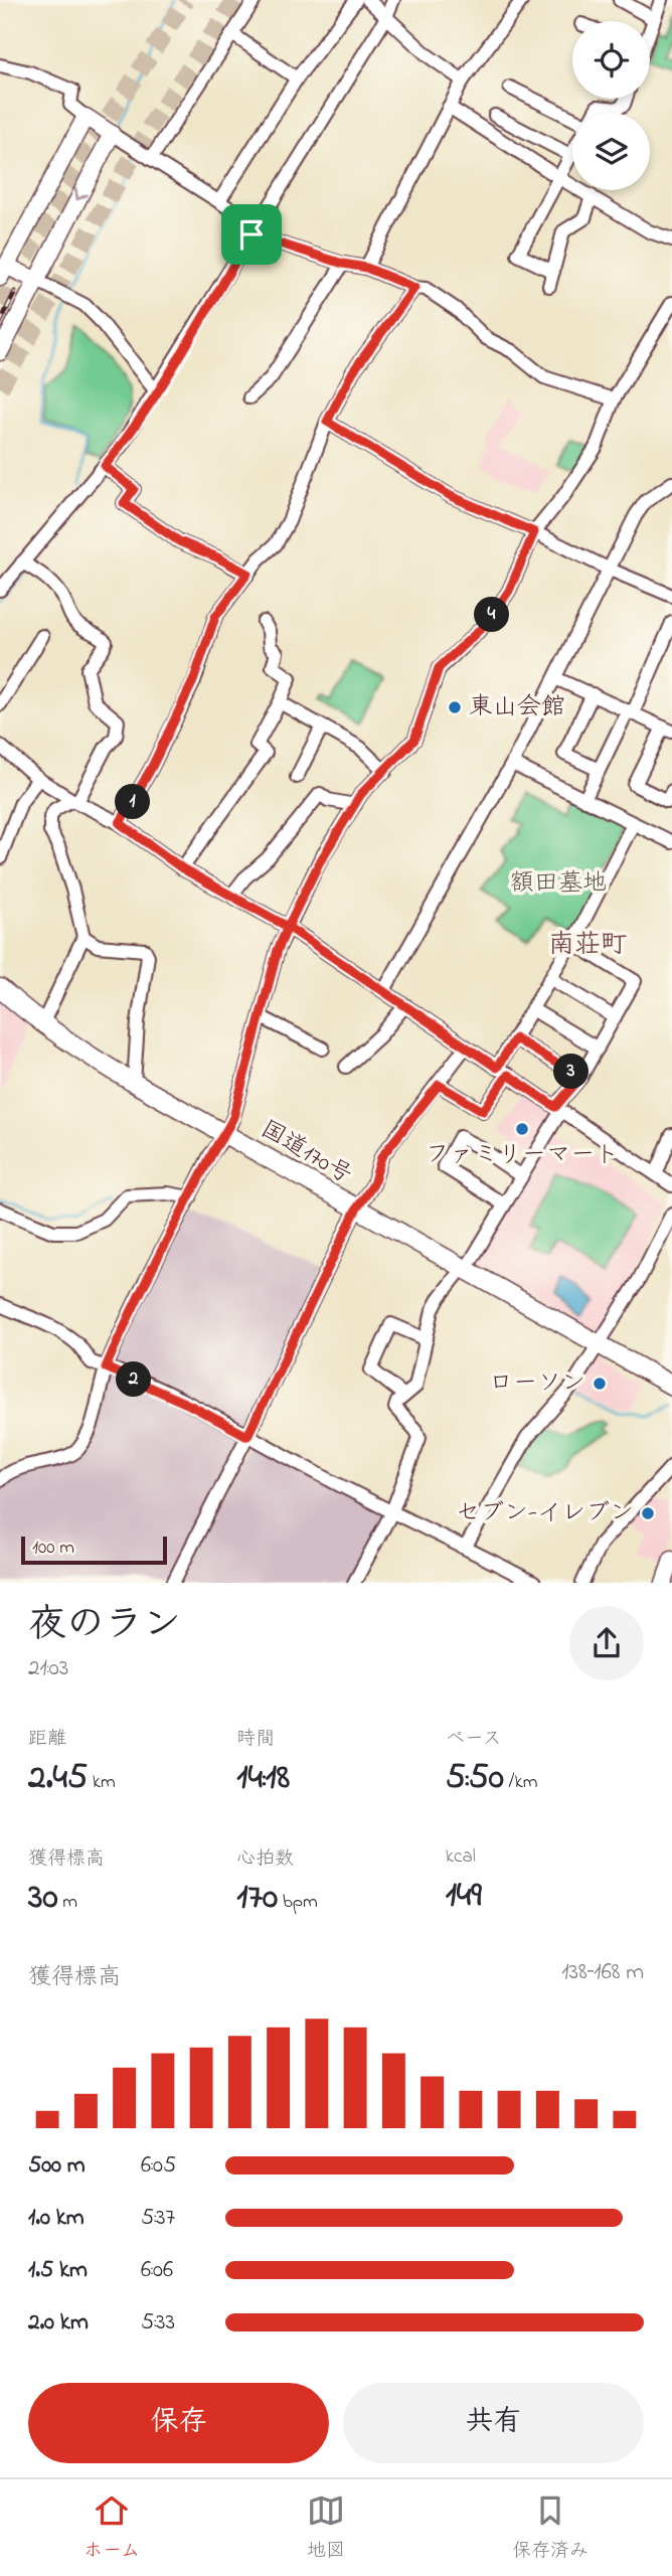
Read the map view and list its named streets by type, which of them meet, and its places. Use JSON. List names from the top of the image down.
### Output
{
  "streets": {
    "highway": ["国道170号"]
  },
  "districts": ["南荘町"],
  "parks": ["額田墓地"],
  "places": [
    "東山会館",
    "ファミリーマート",
    "ローソン",
    "セブン-イレブン"
  ],
  "scale_bar": "100 m",
  "page": {
    "pins": [
      "4",
      "1",
      "3",
      "2"
    ],
    "scale": "100 m",
    "heading": ["夜のラン", "21:03"],
    "stats": [
      ["距離", "2.45 km"],
      ["時間", "14:18"],
      ["ペース", "5:50 /km"],
      ["獲得標高", "30 m"],
      ["心拍数", "170 bpm"],
      ["kcal", "149"]
    ],
    "chart": ["獲得標高", "138–168 m"],
    "list": [
      {
        "name": "500 m",
        "note": "6:05"
      },
      {
        "name": "1.0 km",
        "note": "5:37"
      },
      {
        "name": "1.5 km",
        "note": "6:06"
      },
      {
        "name": "2.0 km",
        "note": "5:33"
      }
    ],
    "buttons": ["保存", "共有"],
    "tabs": ["ホーム", "地図", "保存済み"]
  }
}
